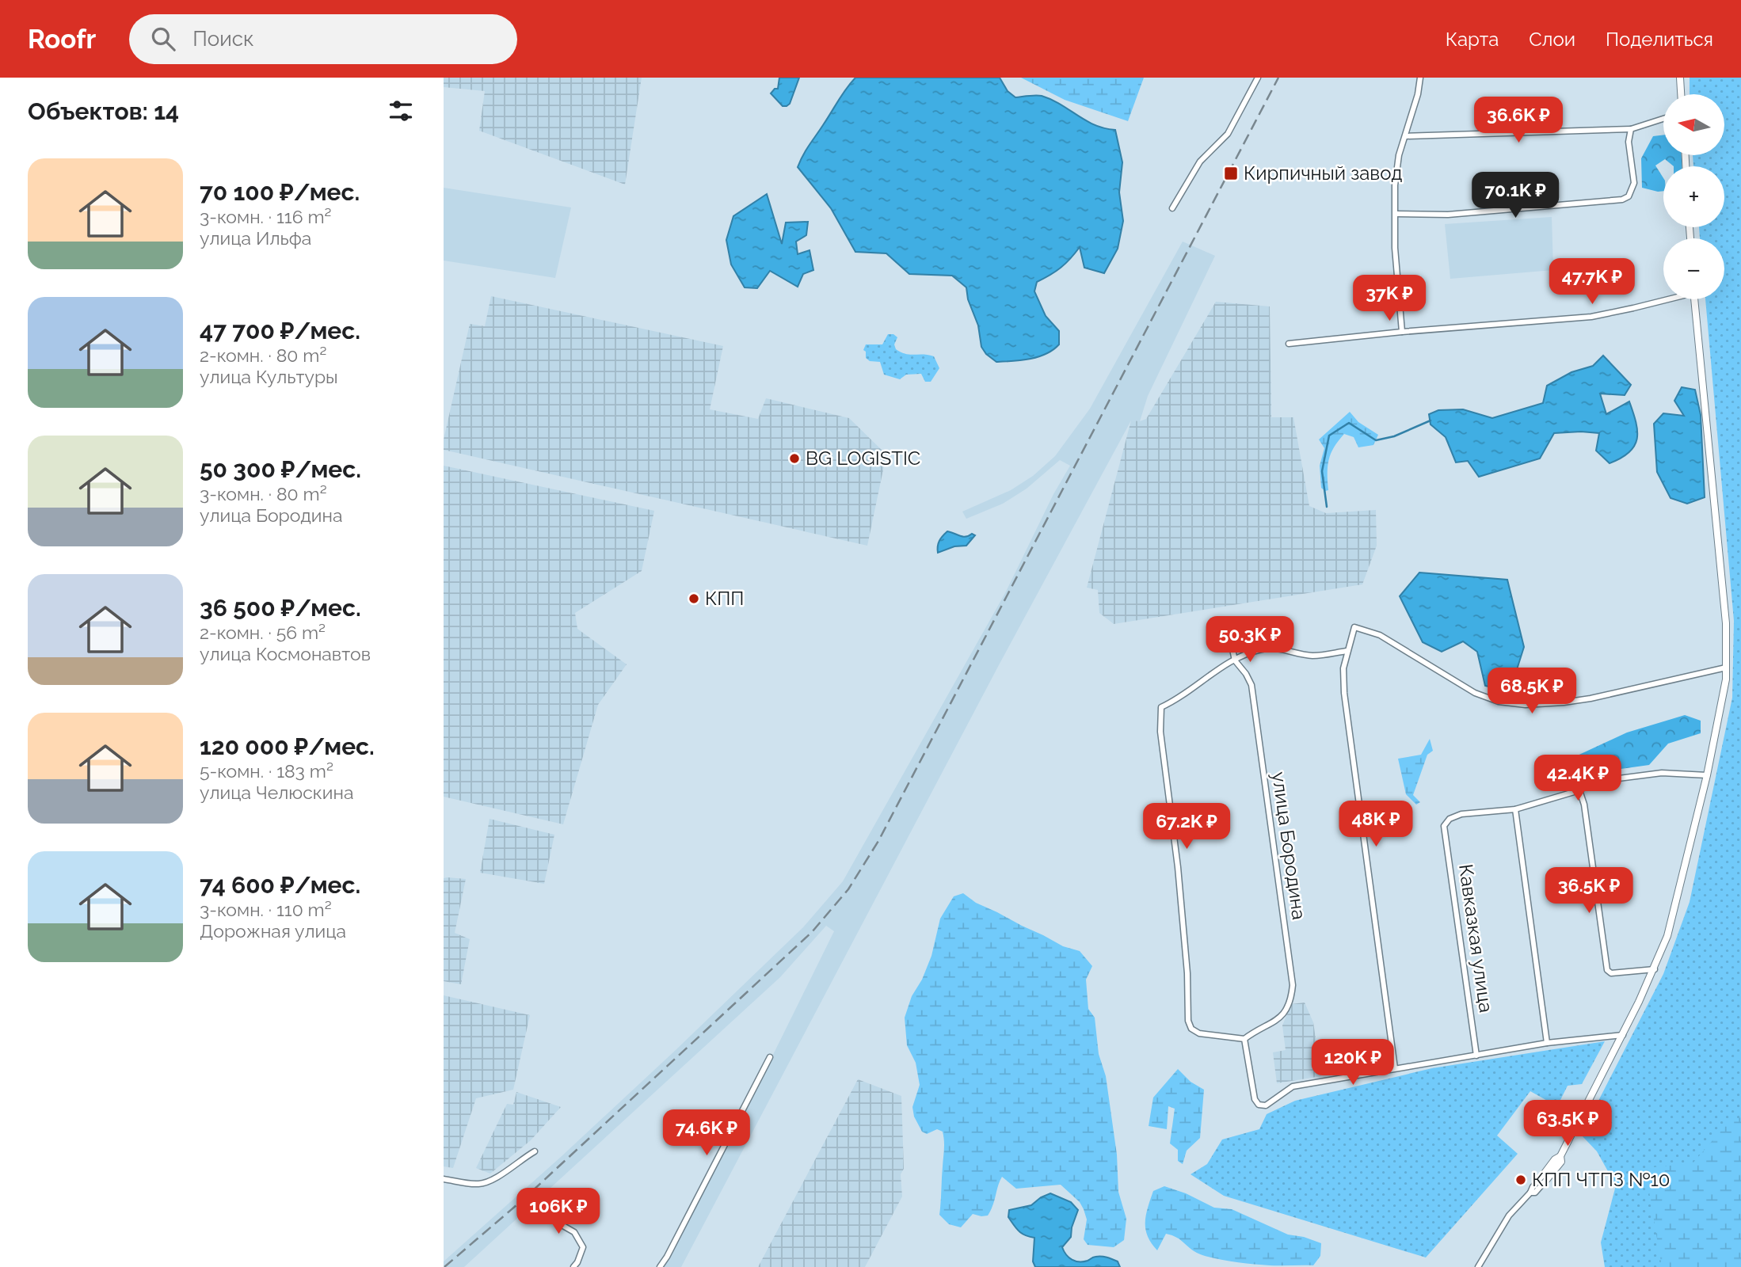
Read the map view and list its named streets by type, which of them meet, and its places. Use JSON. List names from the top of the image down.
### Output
{
  "streets": {
    "street": ["улица Бородина", "Кавказкая улица"]
  },
  "places": {
    "transit": ["Кирпичный завод"],
    "other": ["BG LOGISTIC", "КПП", "КПП ЧТПЗ №10"]
  },
  "north": "left",
  "page": {
    "header": "Roofr",
    "search": "Поиск",
    "nav": ["Карта", "Слои", "Поделиться"],
    "heading": "Объектов: 14",
    "map_buttons": ["+", "−"],
    "price": [
      "36.6K ₽",
      "70.1K ₽",
      "47.7K ₽",
      "37K ₽",
      "50.3K ₽",
      "68.5K ₽",
      "42.4K ₽",
      "48K ₽",
      "67.2K ₽",
      "36.5K ₽",
      "120K ₽",
      "63.5K ₽",
      "74.6K ₽",
      "106K ₽"
    ],
    "list": [
      {
        "name": "70 100 ₽/мес.",
        "note": "3-комн. · 116 m² · улица Ильфа"
      },
      {
        "name": "47 700 ₽/мес.",
        "note": "2-комн. · 80 m² · улица Культуры"
      },
      {
        "name": "50 300 ₽/мес.",
        "note": "3-комн. · 80 m² · улица Бородина"
      },
      {
        "name": "36 500 ₽/мес.",
        "note": "2-комн. · 56 m² · улица Космонавтов"
      },
      {
        "name": "120 000 ₽/мес.",
        "note": "5-комн. · 183 m² · улица Челюскина"
      },
      {
        "name": "74 600 ₽/мес.",
        "note": "3-комн. · 110 m² · Дорожная улица"
      }
    ]
  }
}
